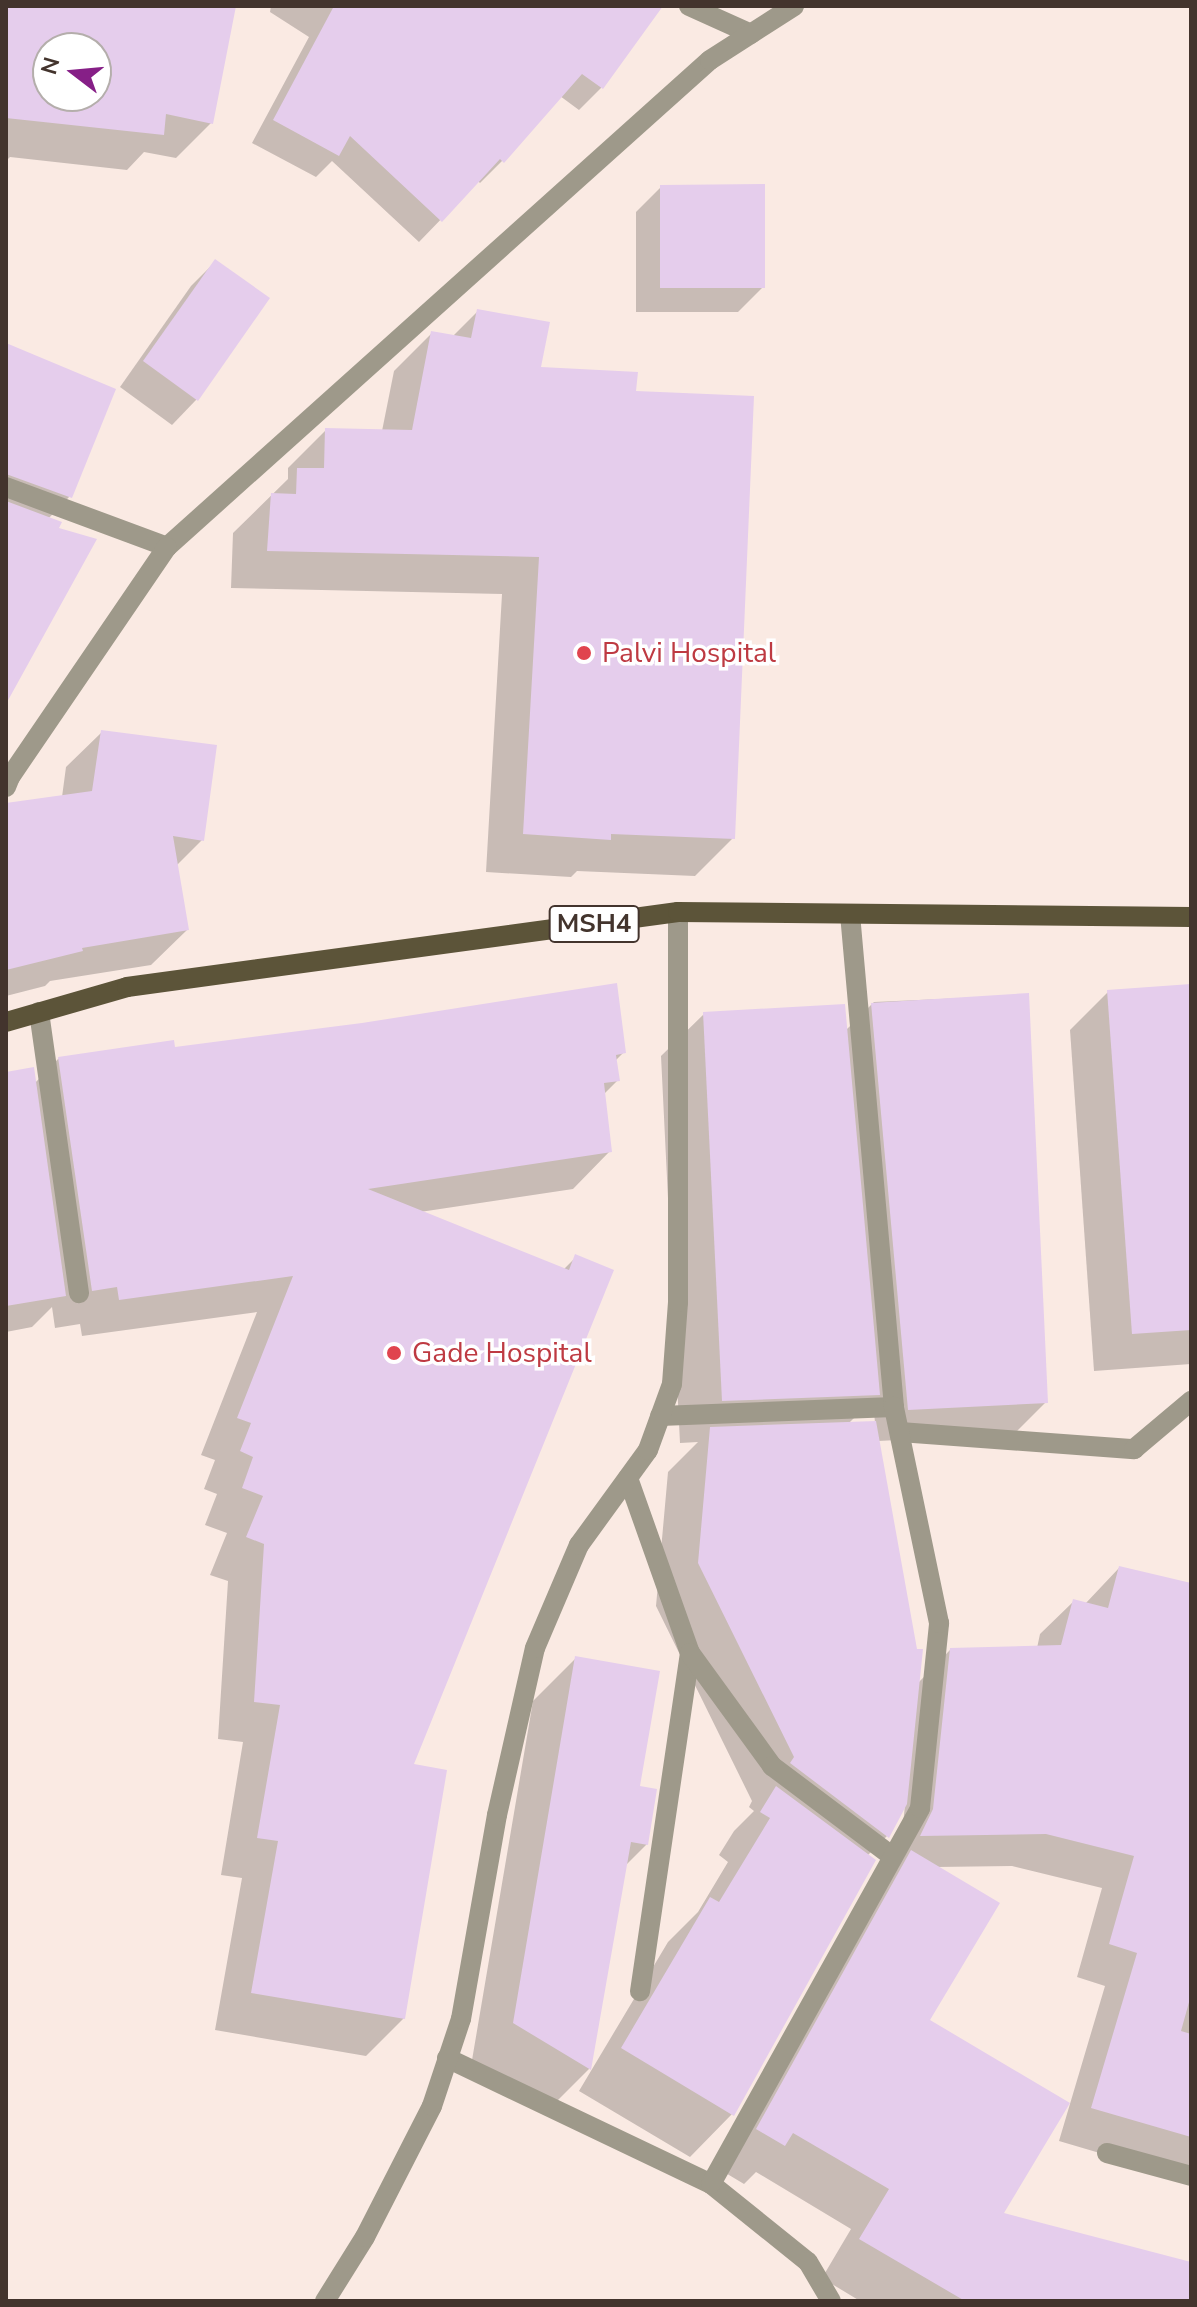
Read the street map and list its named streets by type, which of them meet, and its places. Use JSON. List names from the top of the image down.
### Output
{
  "streets": {
    "main road": ["MSH4"]
  },
  "places": ["Palvi Hospital", "Gade Hospital"],
  "north": "left"
}
